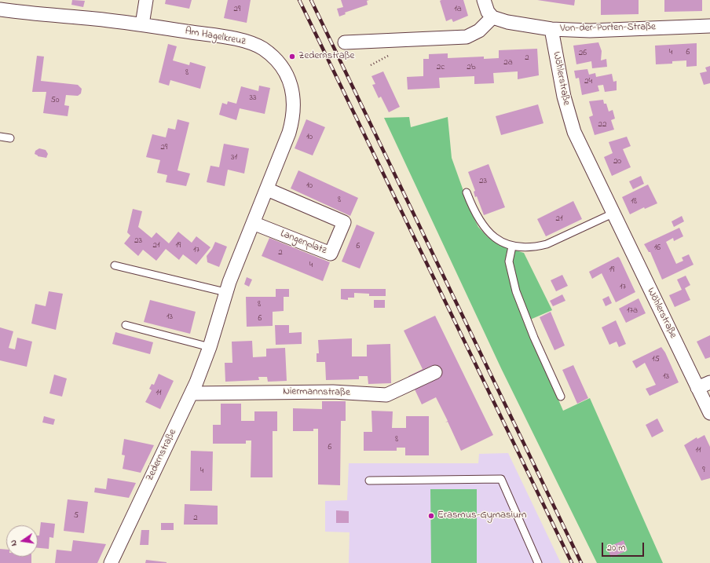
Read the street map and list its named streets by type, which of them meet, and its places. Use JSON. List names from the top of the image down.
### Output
{
  "streets": {
    "street": [
      "Von-der-Porten-Straße",
      "Am Hagelkreuz",
      "Wöhlerstraße",
      "Langenplatz",
      "Niermannstraße",
      "Zedernstraße"
    ]
  },
  "crossings": [
    ["Von-der-Porten-Straße", "Wöhlerstraße"],
    ["Am Hagelkreuz", "Zedernstraße"],
    ["Langenplatz", "Zedernstraße"],
    ["Niermannstraße", "Zedernstraße"]
  ],
  "places": ["Zedernstraße", "Erasmus-Gymasium"],
  "house_numbers": [
    "29",
    "1a",
    "4",
    "6",
    "26",
    "2",
    "2a",
    "2c",
    "2b",
    "8",
    "24",
    "33",
    "50",
    "22",
    "10",
    "29",
    "31",
    "20",
    "23",
    "10",
    "8",
    "18",
    "21",
    "23",
    "21",
    "19",
    "6",
    "16",
    "17",
    "2",
    "4",
    "19",
    "17",
    "8",
    "17a",
    "13",
    "6",
    "15",
    "13",
    "11",
    "8",
    "6",
    "11",
    "9",
    "4",
    "5",
    "2"
  ],
  "scale_bar": "20 m",
  "north": "left"
}
